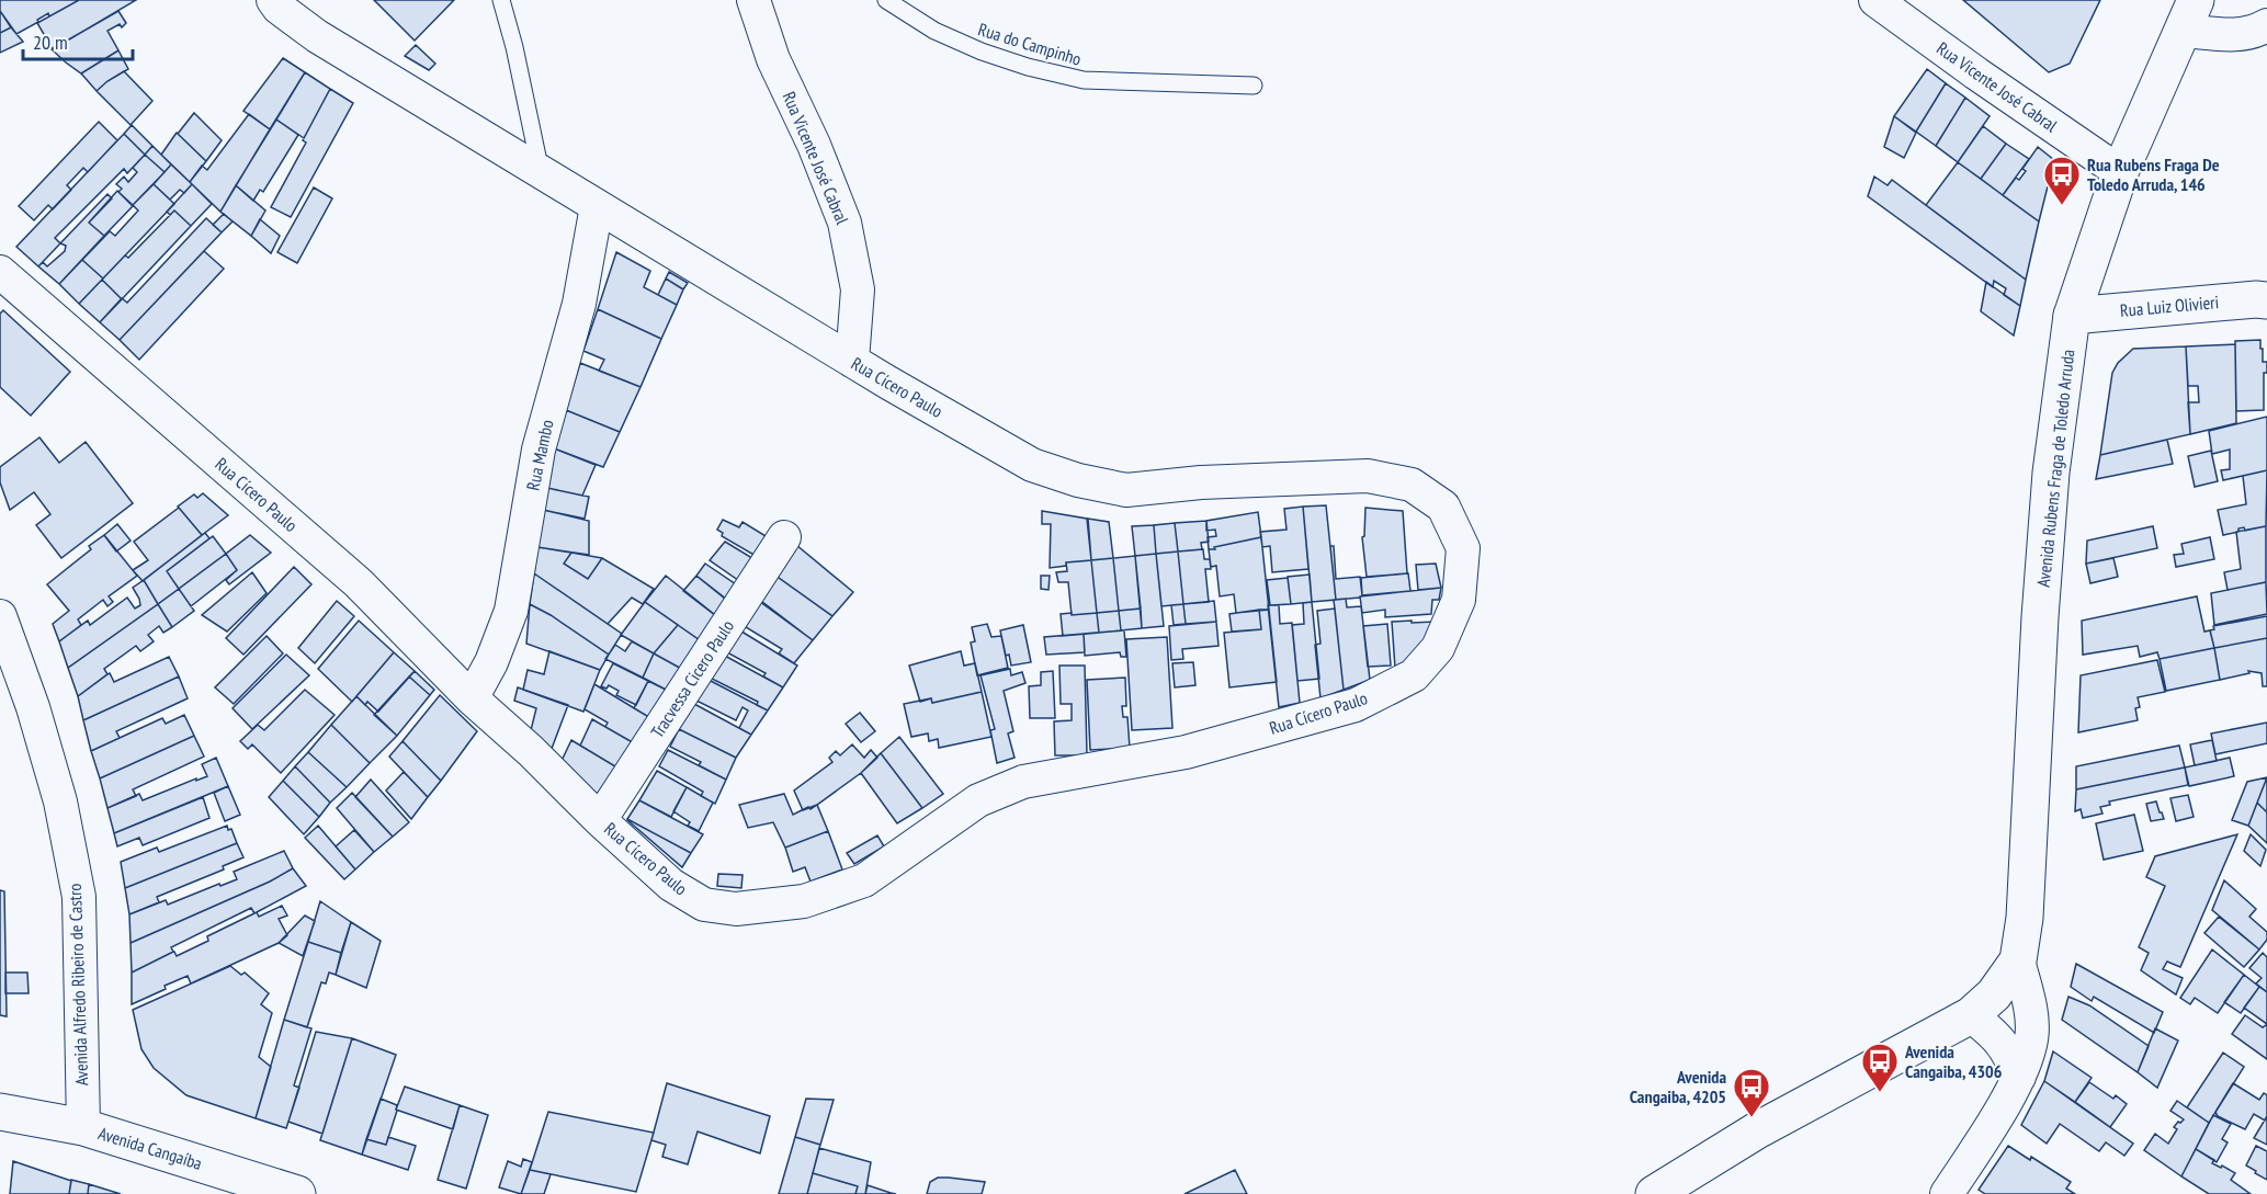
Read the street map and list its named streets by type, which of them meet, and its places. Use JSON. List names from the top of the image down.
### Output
{
  "streets": {
    "main road": ["Rua Luiz Olivieri", "Avenida Rubens Fraga de Toledo Arruda", "Avenida Cangaíba"],
    "street": [
      "Rua Vicente José Cabral",
      "Rua Cícero Paulo",
      "Rua Mambo",
      "Tracvessa Cicero Paulo",
      "Avenida Alfredo Ribeiro de Castro"
    ],
    "lane": ["Rua do Campinho"]
  },
  "crossings": [
    ["Rua Vicente José Cabral", "Rua Cícero Paulo"],
    ["Rua Vicente José Cabral", "Avenida Rubens Fraga de Toledo Arruda"],
    ["Rua Luiz Olivieri", "Avenida Rubens Fraga de Toledo Arruda"],
    ["Rua Cícero Paulo", "Rua Mambo"],
    ["Rua Cícero Paulo", "Tracvessa Cicero Paulo"],
    ["Avenida Alfredo Ribeiro de Castro", "Avenida Cangaíba"]
  ],
  "places": {
    "bus stop": ["Rua Rubens Fraga De Toledo Arruda, 146", "Avenida Cangaiba, 4306", "Avenida Cangaiba, 4205"]
  },
  "scale_bar": "20 m"
}
